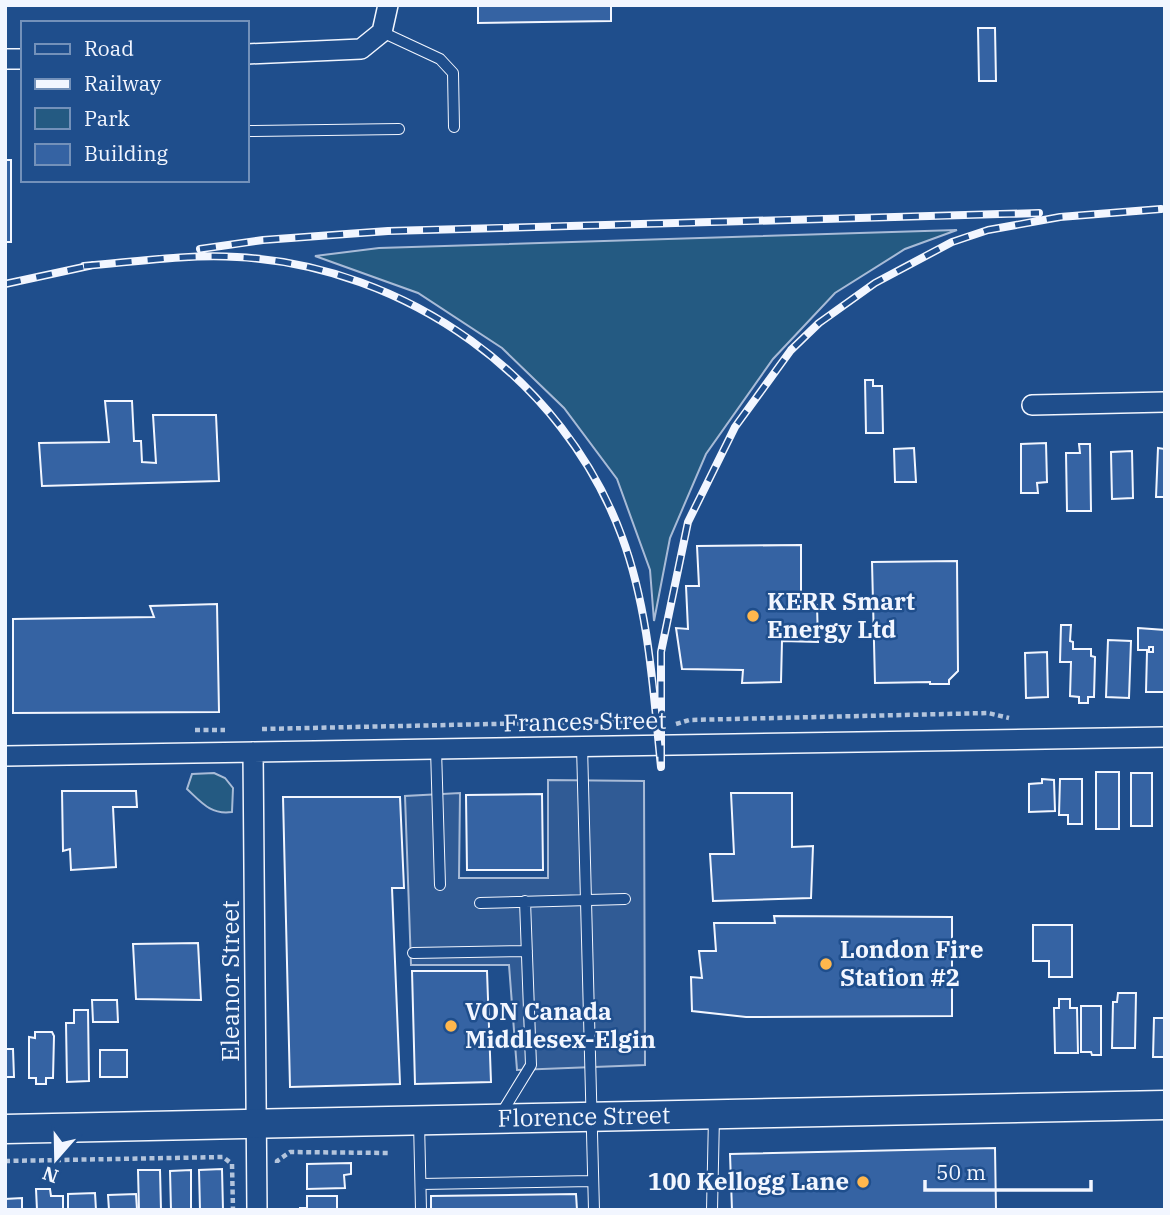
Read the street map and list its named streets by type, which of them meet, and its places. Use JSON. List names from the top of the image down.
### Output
{
  "streets": {
    "main road": ["Florence Street"],
    "street": ["Frances Street", "Eleanor Street"]
  },
  "crossings": [
    ["Frances Street", "Eleanor Street"],
    ["Eleanor Street", "Florence Street"]
  ],
  "places": [
    "KERR Smart Energy Ltd",
    "London Fire Station #2",
    "VON Canada Middlesex-Elgin",
    "100 Kellogg Lane"
  ],
  "legend": [
    "Road",
    "Railway",
    "Park",
    "Building"
  ],
  "scale_bar": "50 m",
  "north": "bottom"
}
